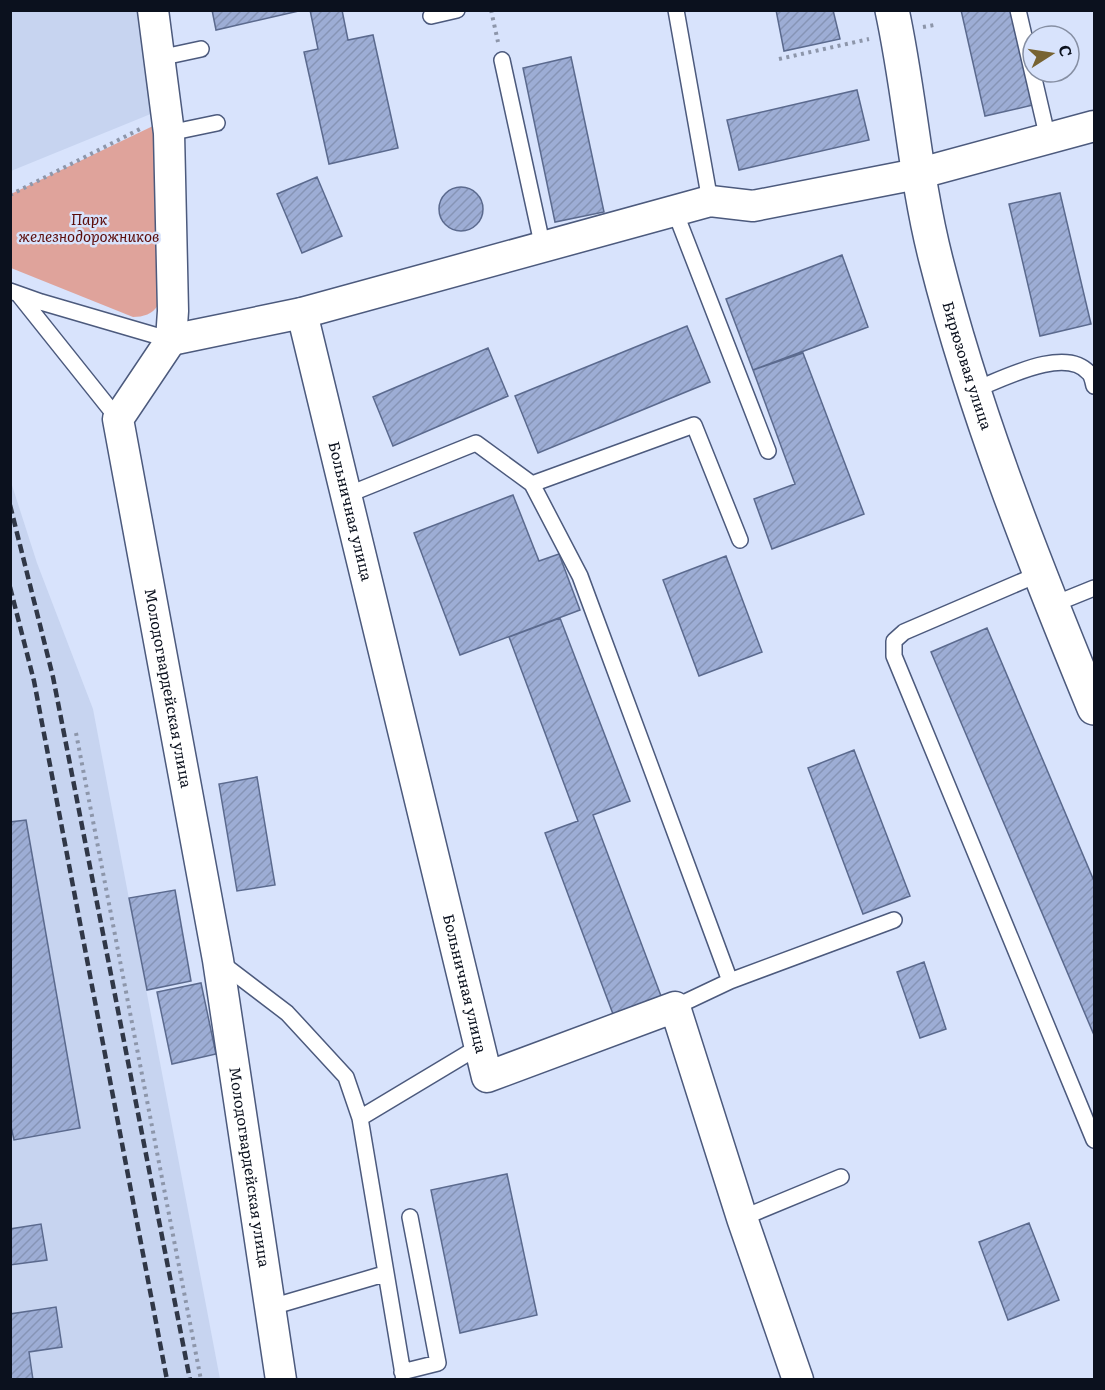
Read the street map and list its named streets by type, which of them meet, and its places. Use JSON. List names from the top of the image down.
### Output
{
  "streets": {
    "main road": ["Бирюзовая улица"],
    "street": ["Больничная улица", "Молодогвардейская улица"]
  },
  "parks": ["Парк железнодорожников"],
  "north": "right"
}
